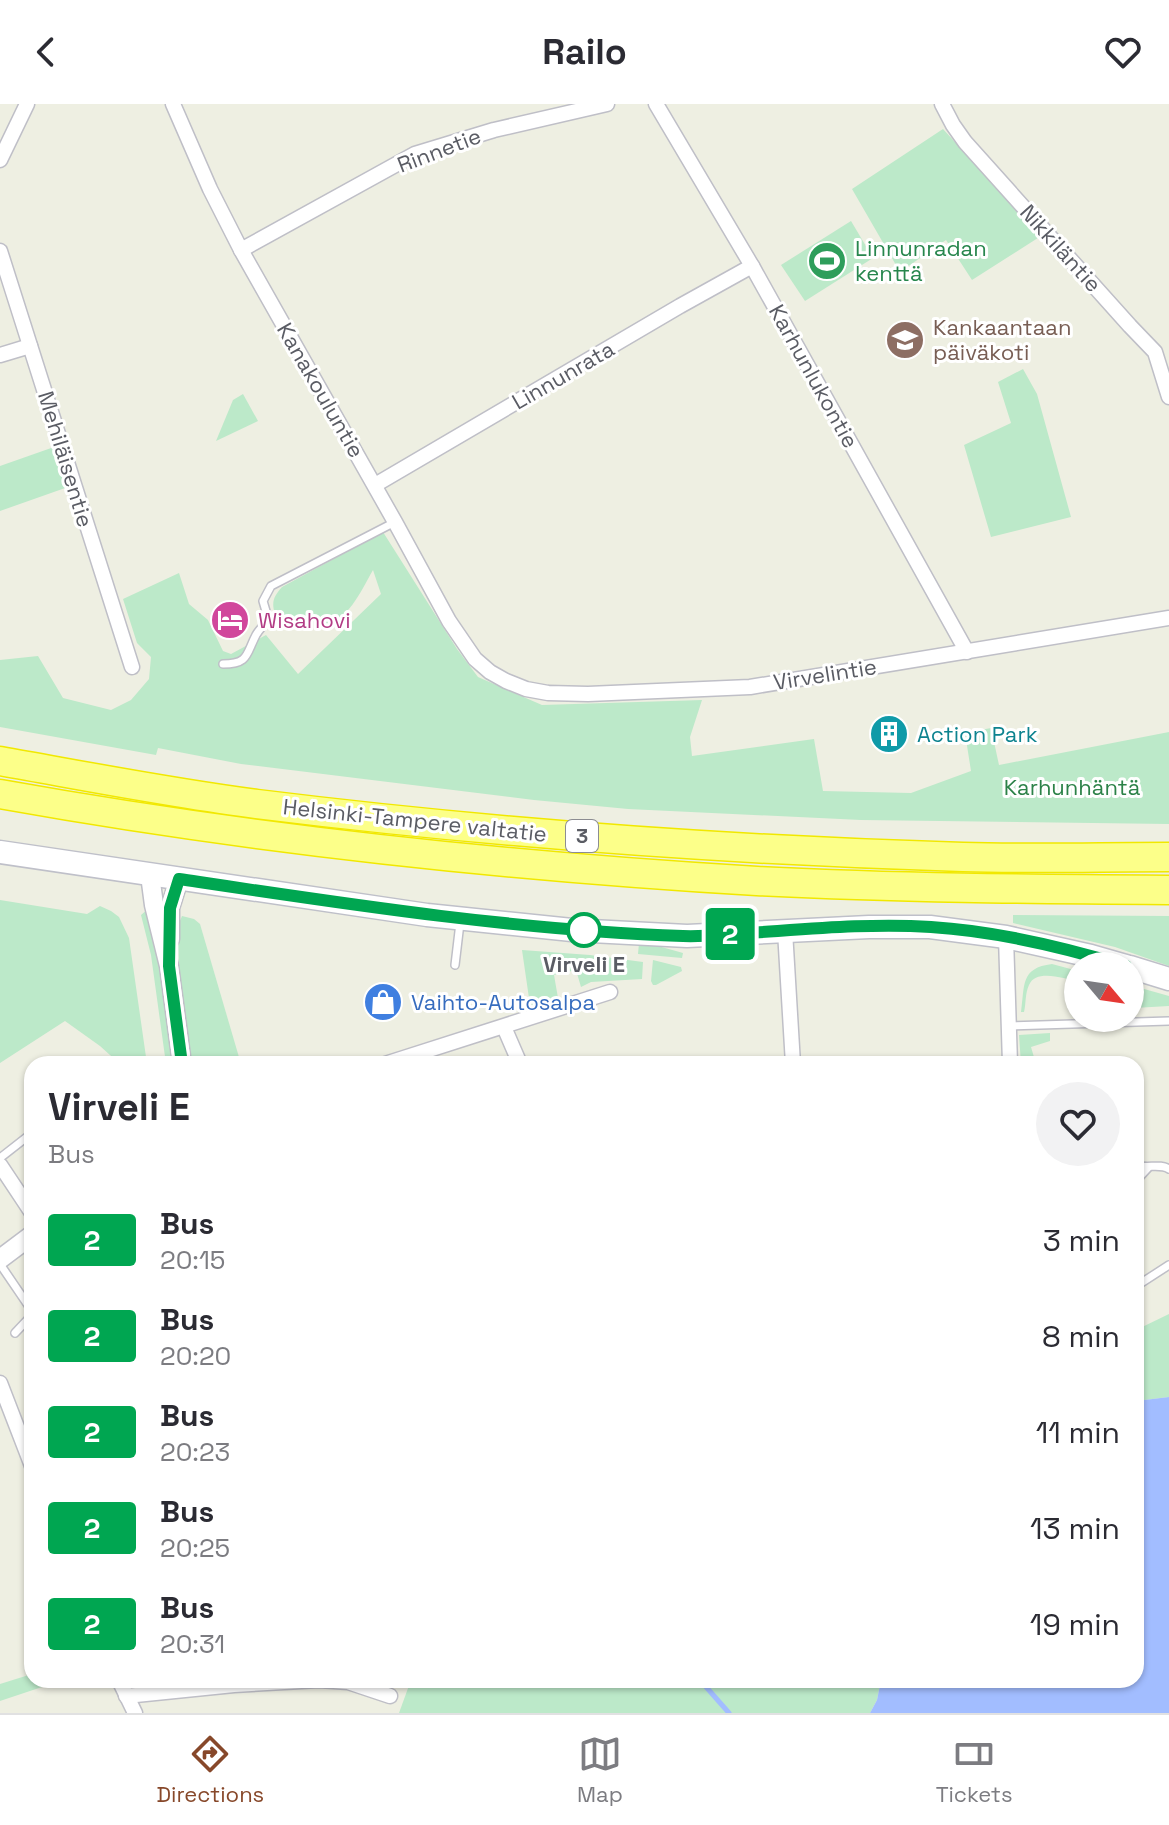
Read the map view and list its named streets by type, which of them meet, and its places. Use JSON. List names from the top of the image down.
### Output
{
  "streets": {
    "highway": ["Helsinki-Tampere valtatie", "3"],
    "street": [
      "Rinnetie",
      "Nikkiläntie",
      "Linnunrata",
      "Karhunlukontie",
      "Kanakouluntie",
      "Mehiläisentie",
      "Virvelintie"
    ]
  },
  "crossings": [
    ["Rinnetie", "Kanakouluntie"],
    ["Linnunrata", "Karhunlukontie"],
    ["Linnunrata", "Kanakouluntie"],
    ["Karhunlukontie", "Virvelintie"],
    ["Kanakouluntie", "Virvelintie"]
  ],
  "parks": ["Karhunhäntä"],
  "places": {
    "sports": ["Linnunradan kenttä"],
    "school or university": ["Kankaantaan päiväkoti"],
    "hotel": ["Wisahovi"],
    "building": ["Action Park"],
    "other": ["Virveli E"],
    "shop": ["Vaihto-Autosalpa"]
  },
  "lines": ["bus line 2"],
  "north": "bottom right",
  "page": {
    "header": "Railo",
    "on_map": "2",
    "heading": ["Virveli E", "Bus"],
    "list": [
      {
        "mark": "2",
        "name": "Bus",
        "note": "20:15",
        "value": "3 min"
      },
      {
        "mark": "2",
        "name": "Bus",
        "note": "20:20",
        "value": "8 min"
      },
      {
        "mark": "2",
        "name": "Bus",
        "note": "20:23",
        "value": "11 min"
      },
      {
        "mark": "2",
        "name": "Bus",
        "note": "20:25",
        "value": "13 min"
      },
      {
        "mark": "2",
        "name": "Bus",
        "note": "20:31",
        "value": "19 min"
      }
    ],
    "tabs": ["Directions", "Map", "Tickets"]
  }
}
